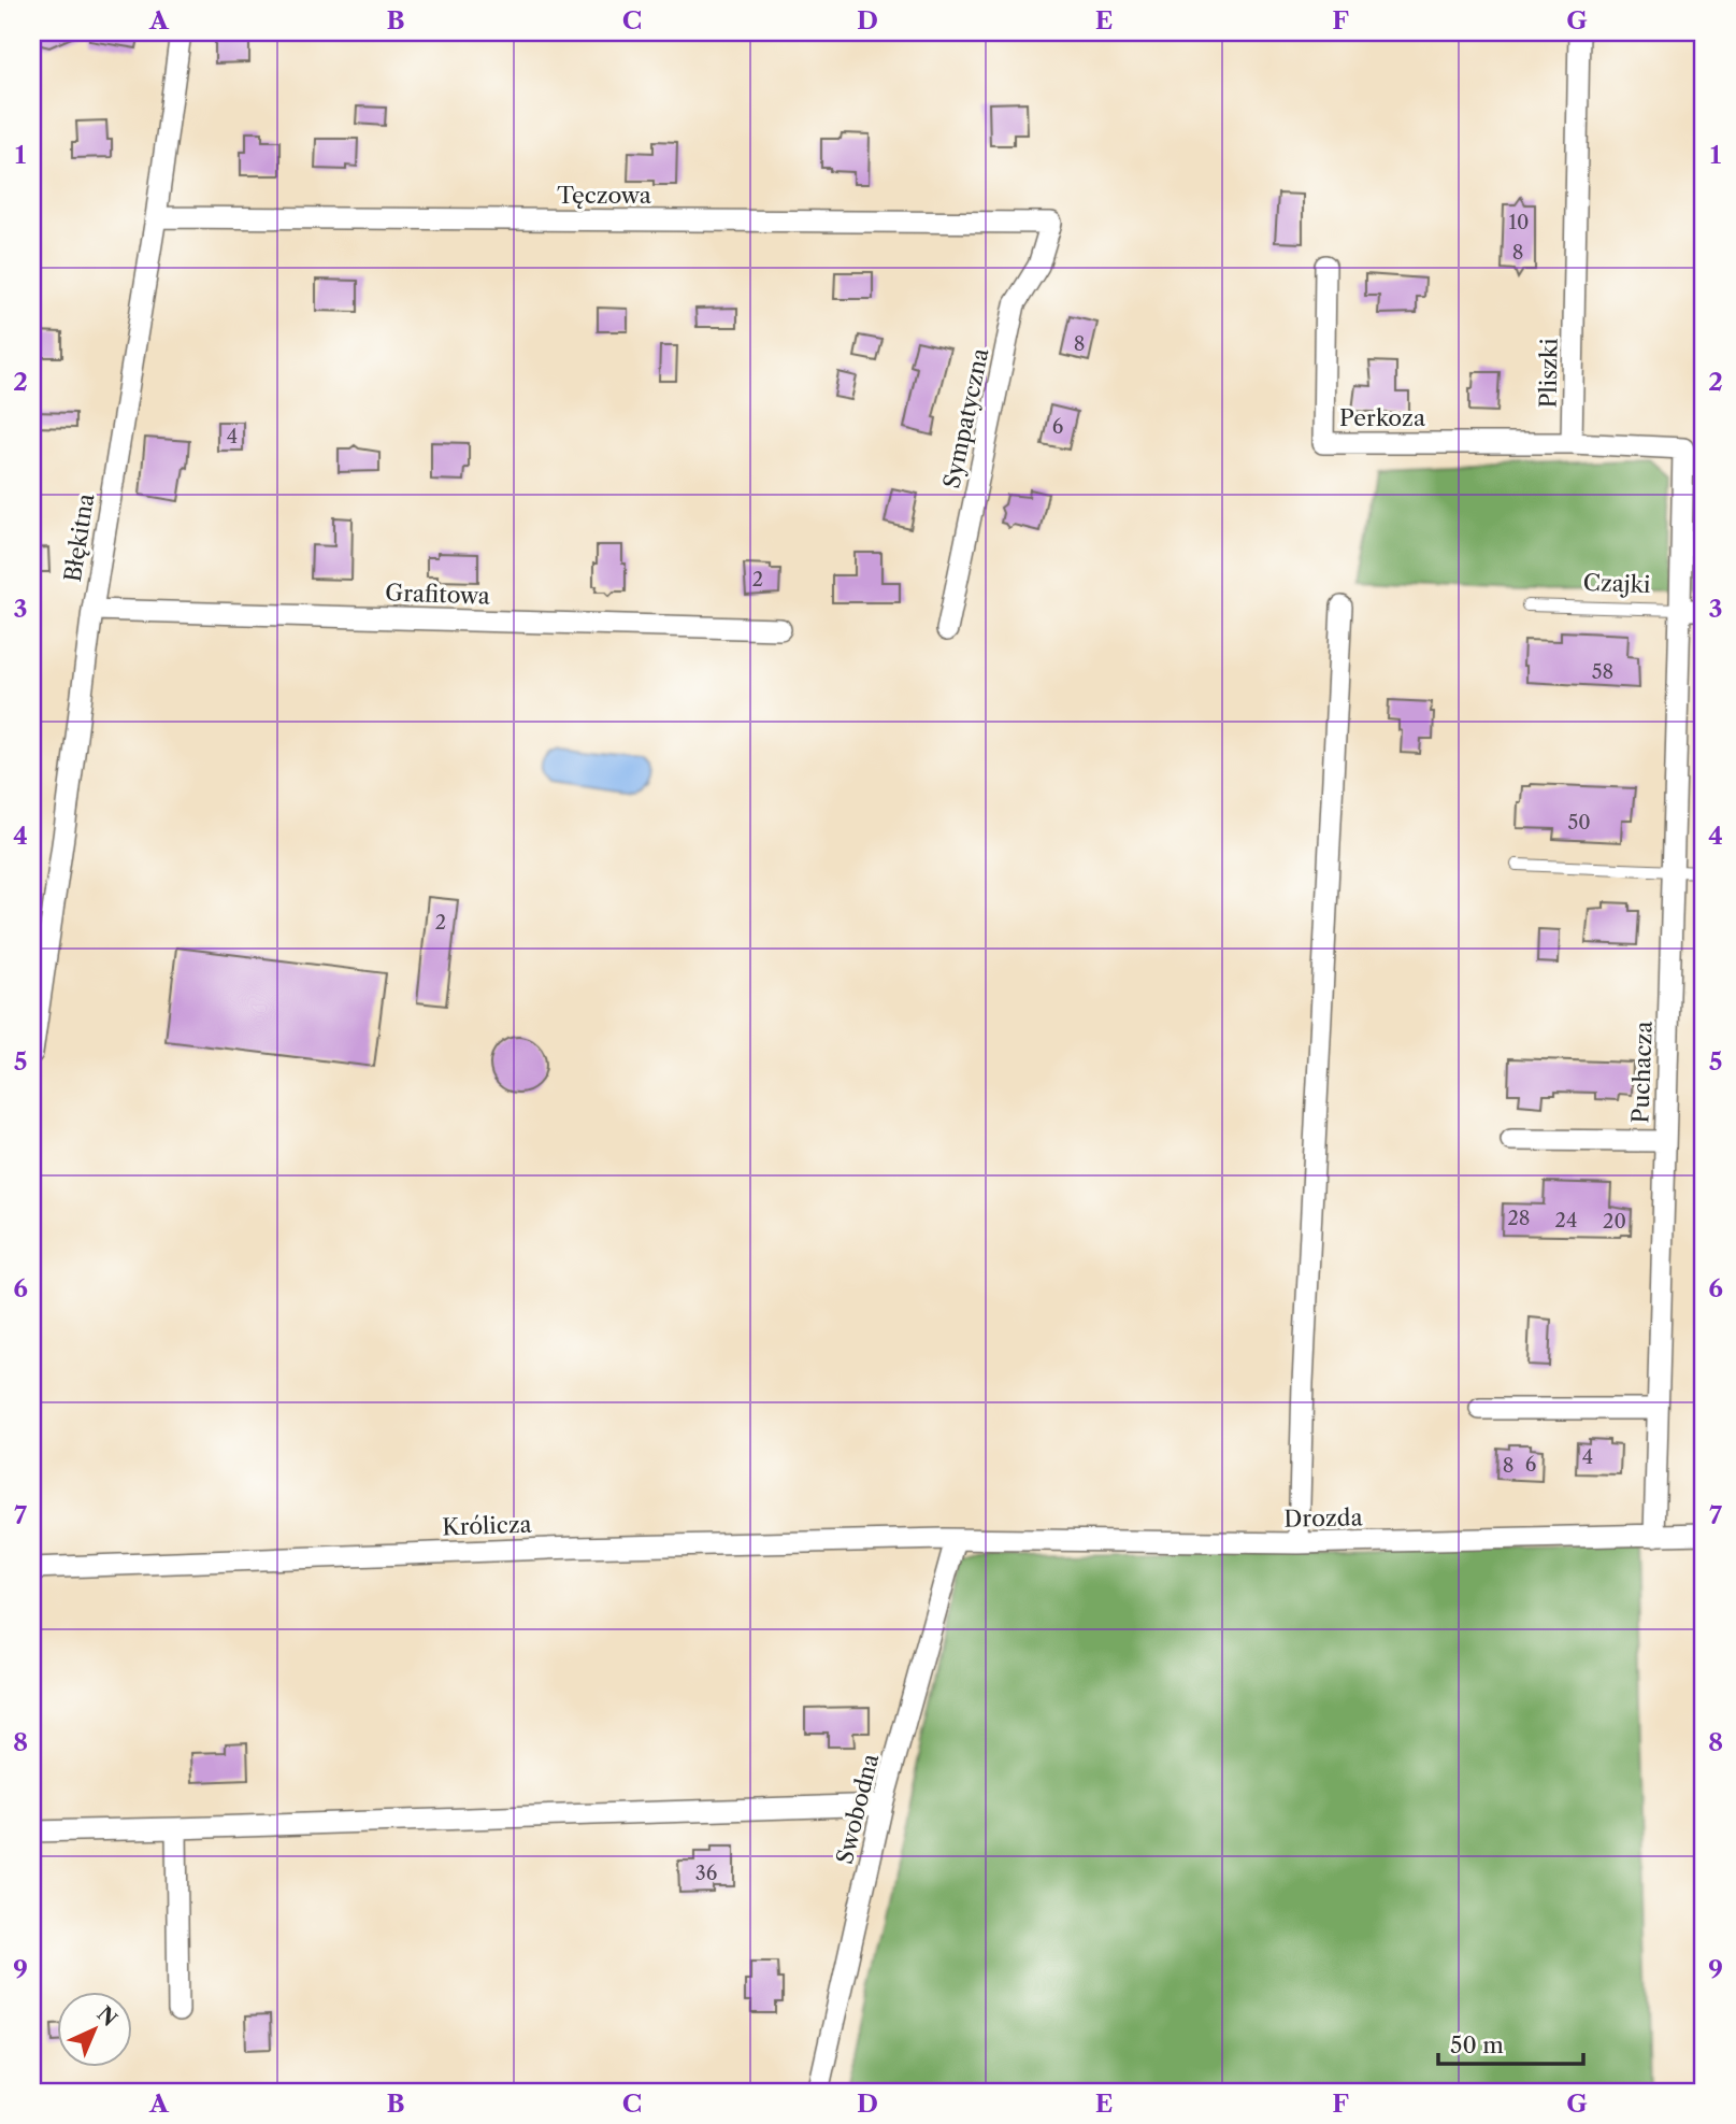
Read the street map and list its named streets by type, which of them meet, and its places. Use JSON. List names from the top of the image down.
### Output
{
  "streets": {
    "street": [
      "Tęczowa",
      "Pliszki",
      "Sympatyczna",
      "Perkoza",
      "Błękitna",
      "Czajki",
      "Grafitowa",
      "Puchacza",
      "Drozda",
      "Królicza",
      "Swobodna"
    ]
  },
  "crossings": [
    ["Tęczowa", "Sympatyczna"],
    ["Tęczowa", "Błękitna"],
    ["Pliszki", "Perkoza"],
    ["Błękitna", "Grafitowa"],
    ["Czajki", "Puchacza"],
    ["Puchacza", "Drozda"],
    ["Drozda", "Królicza"],
    ["Drozda", "Swobodna"],
    ["Królicza", "Swobodna"]
  ],
  "house_numbers": [
    "10",
    "8",
    "8",
    "6",
    "4",
    "2",
    "58",
    "50",
    "2",
    "28",
    "24",
    "20",
    "4",
    "6",
    "8",
    "36"
  ],
  "scale_bar": "50 m",
  "north": "top right",
  "grid": {
    "columns": [
      "A",
      "B",
      "C",
      "D",
      "E",
      "F",
      "G"
    ],
    "rows": [
      "1",
      "2",
      "3",
      "4",
      "5",
      "6",
      "7",
      "8",
      "9"
    ]
  }
}
